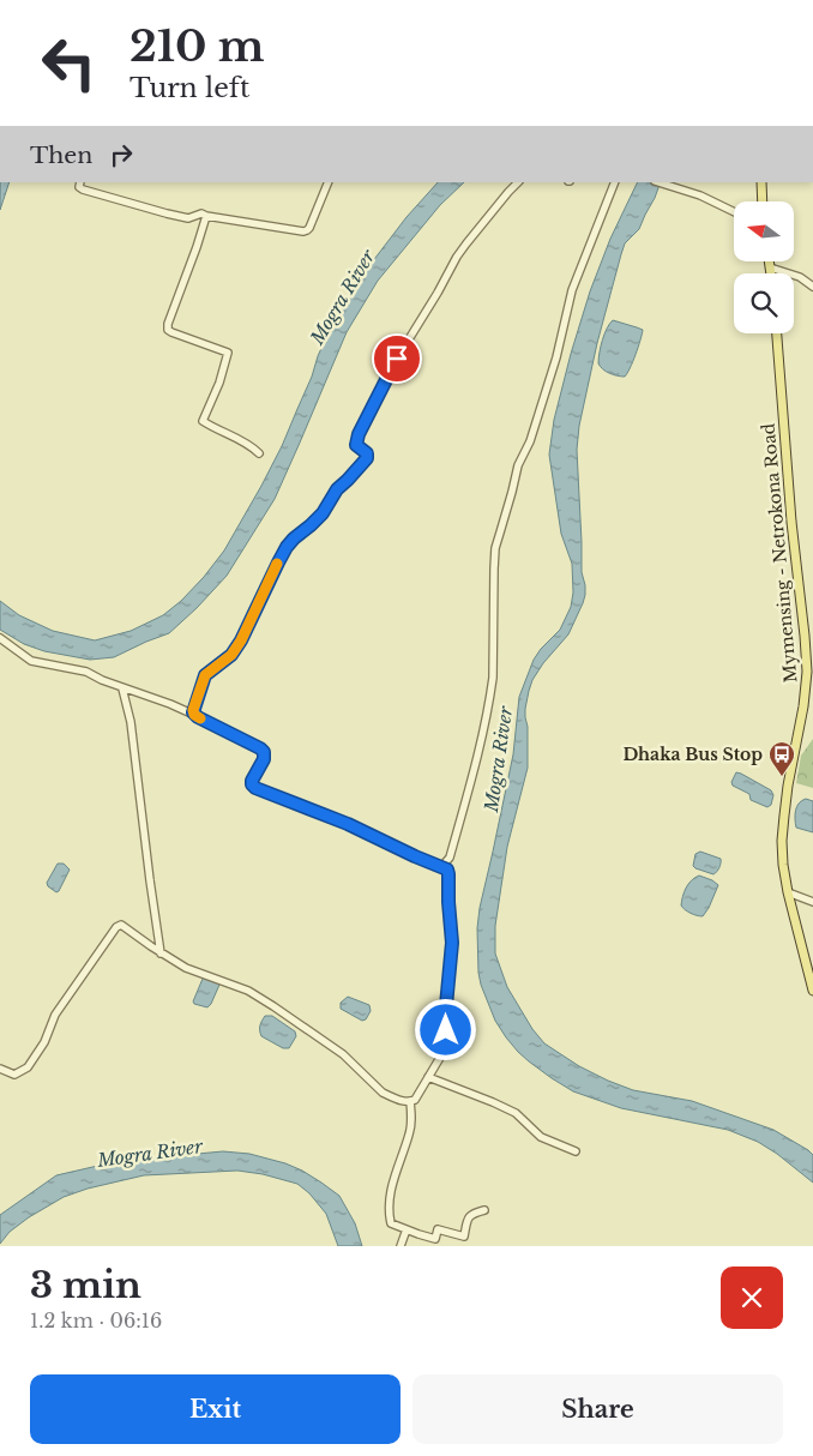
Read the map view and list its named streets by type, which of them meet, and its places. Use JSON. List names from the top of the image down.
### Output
{
  "streets": {
    "main road": ["Mymensing - Netrokona Road"]
  },
  "water": ["Mogra River"],
  "places": {
    "bus stop": ["Dhaka Bus Stop"]
  },
  "north": "left",
  "page": {
    "turn": ["210 m", "Turn left"],
    "then": "Then",
    "heading": ["3 min", "1.2 km · 06:16"],
    "buttons": ["Exit", "Share"]
  }
}
